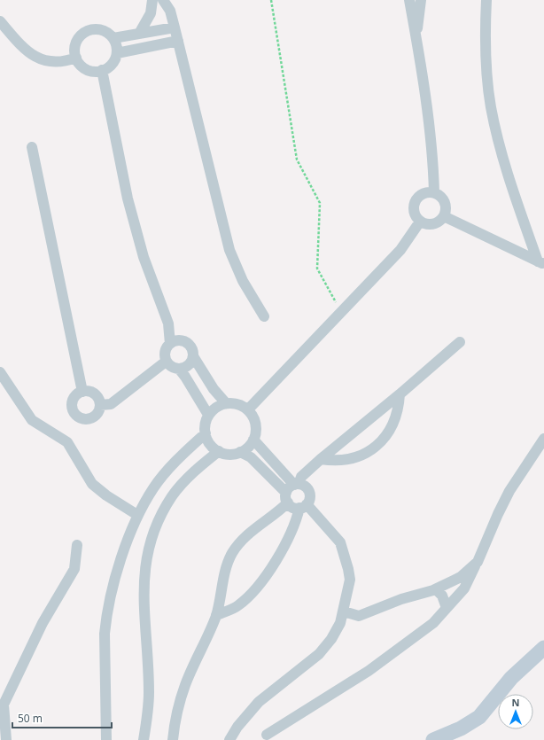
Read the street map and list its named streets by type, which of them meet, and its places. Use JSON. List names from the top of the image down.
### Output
{
  "scale_bar": "50 m",
  "north": "top"
}
